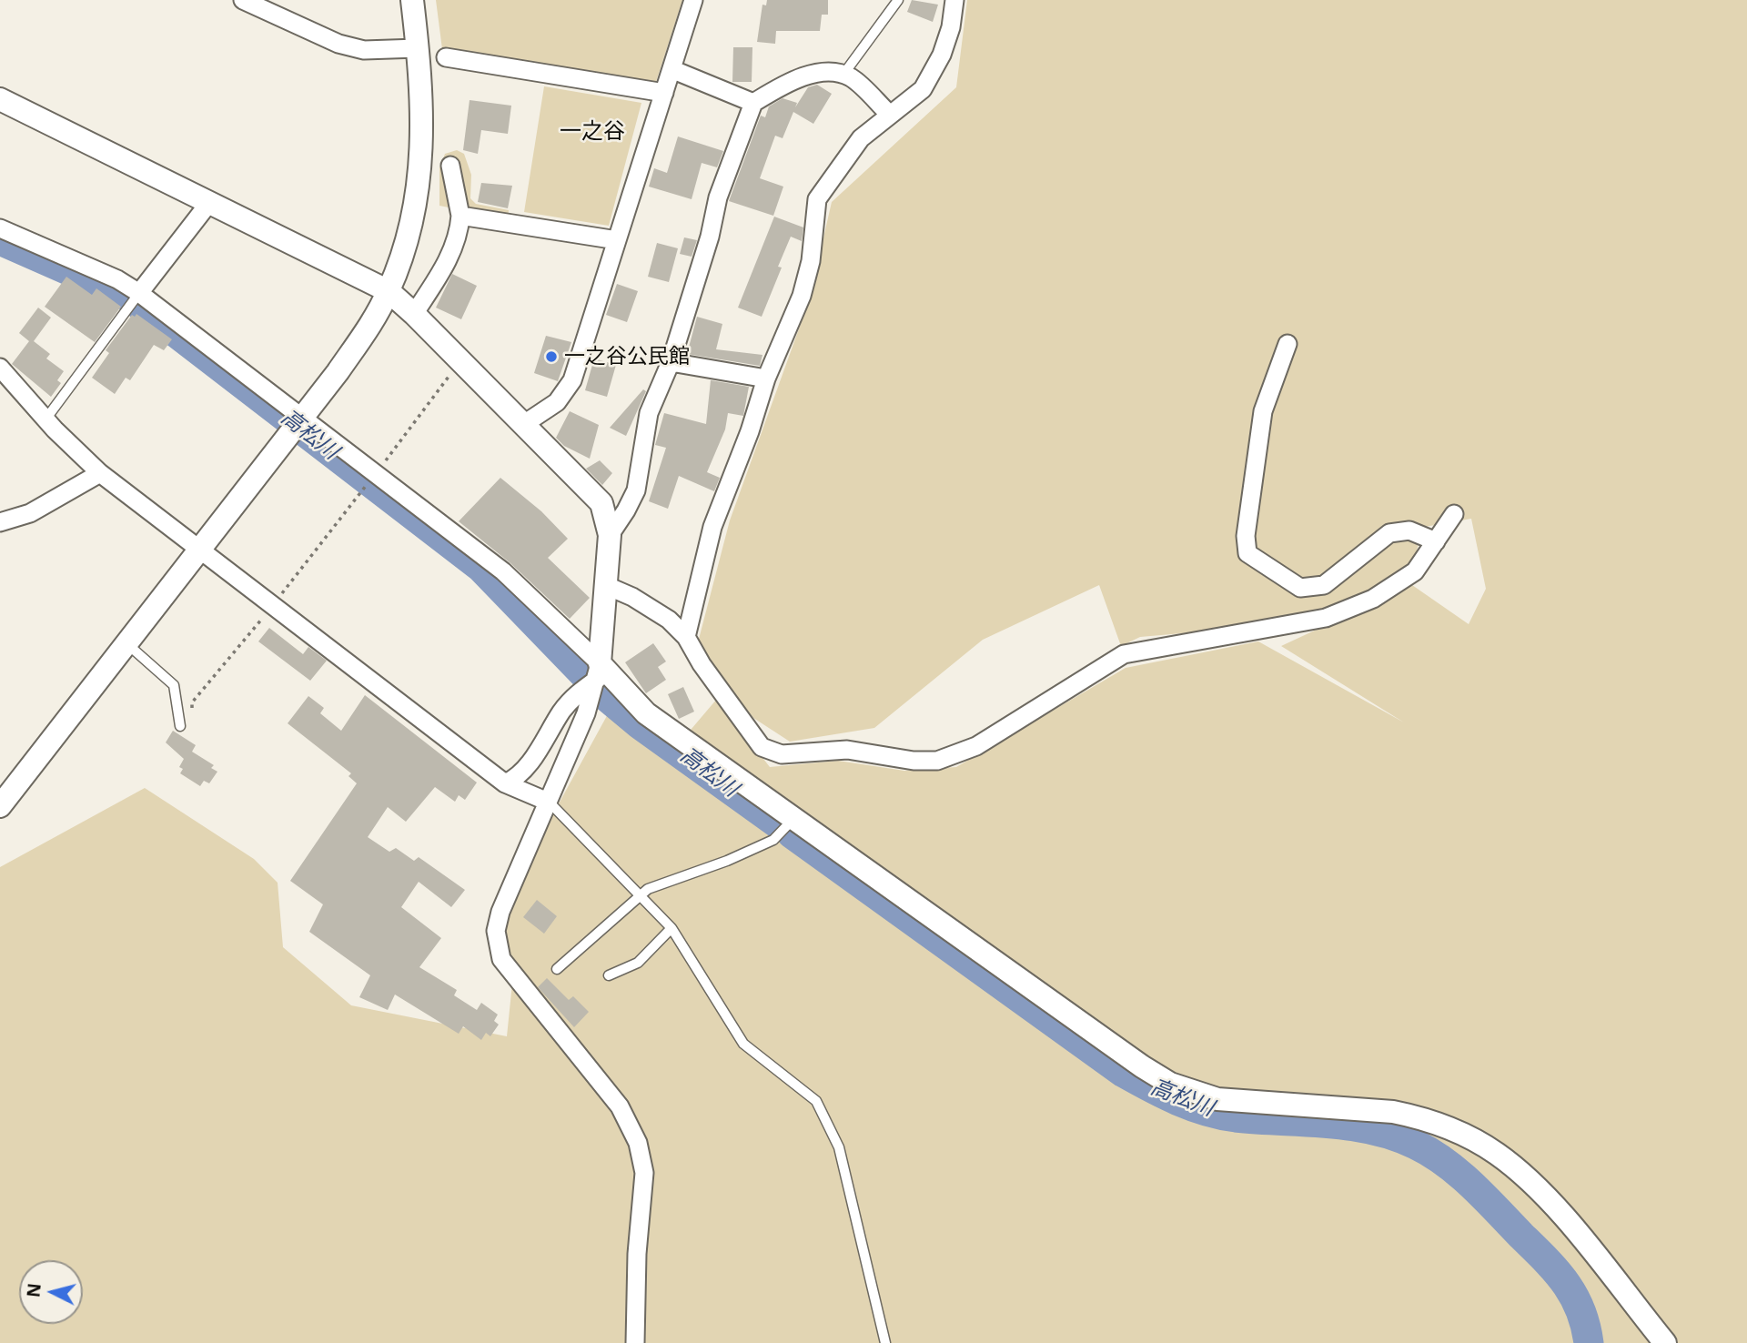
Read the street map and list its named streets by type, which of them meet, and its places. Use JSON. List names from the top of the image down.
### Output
{
  "districts": ["一之谷"],
  "water": ["高松川"],
  "places": ["一之谷公民館"],
  "north": "left"
}
